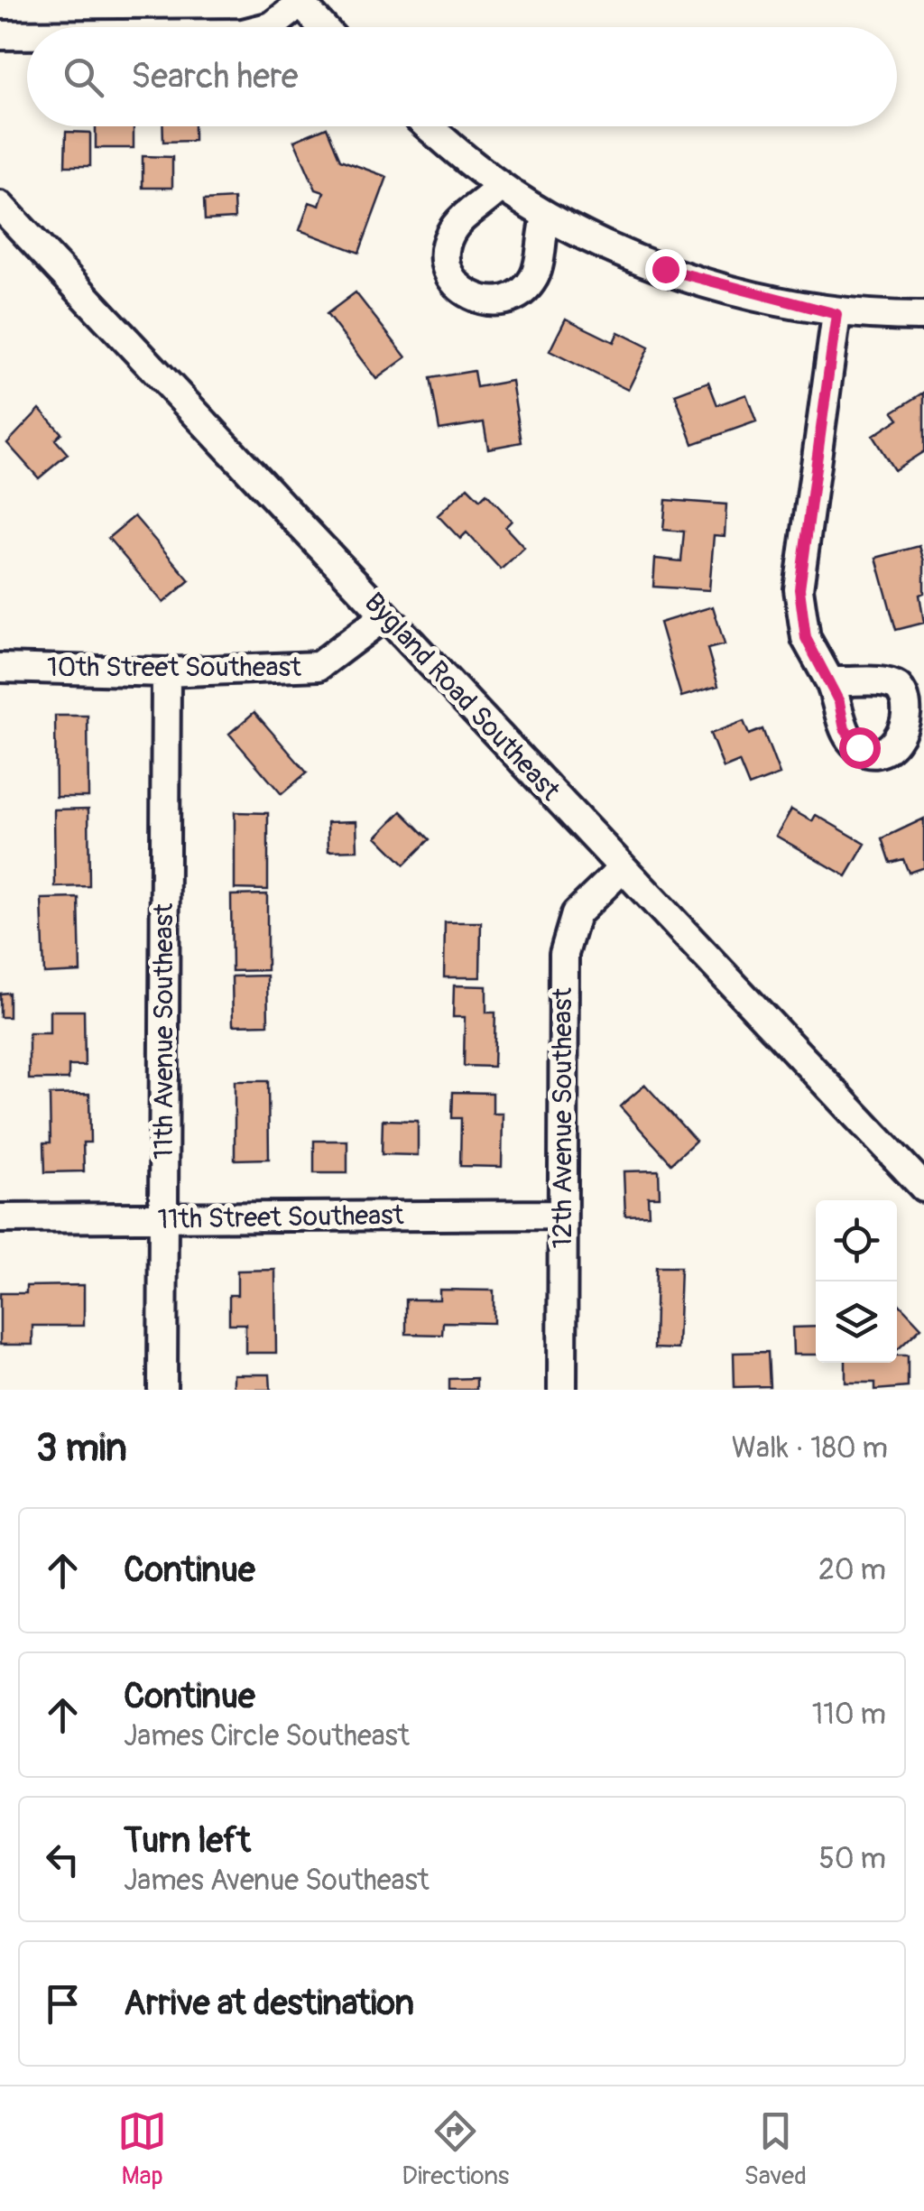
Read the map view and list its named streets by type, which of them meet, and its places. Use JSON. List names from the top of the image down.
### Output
{
  "streets": {
    "street": [
      "10th Street Southeast",
      "Bygland Road Southeast",
      "11th Avenue Southeast",
      "12th Avenue Southeast",
      "11th Street Southeast"
    ]
  },
  "crossings": [
    ["10th Street Southeast", "Bygland Road Southeast"],
    ["10th Street Southeast", "11th Avenue Southeast"],
    ["Bygland Road Southeast", "12th Avenue Southeast"],
    ["11th Avenue Southeast", "11th Street Southeast"],
    ["12th Avenue Southeast", "11th Street Southeast"]
  ],
  "page": {
    "search": "Search here",
    "heading": ["3 min", "Walk · 180 m"],
    "list": [
      ["Continue", "20 m"],
      ["Continue", "James Circle Southeast", "110 m"],
      ["Turn left", "James Avenue Southeast", "50 m"],
      "Arrive at destination"
    ],
    "nav": ["Map", "Directions", "Saved"]
  }
}
